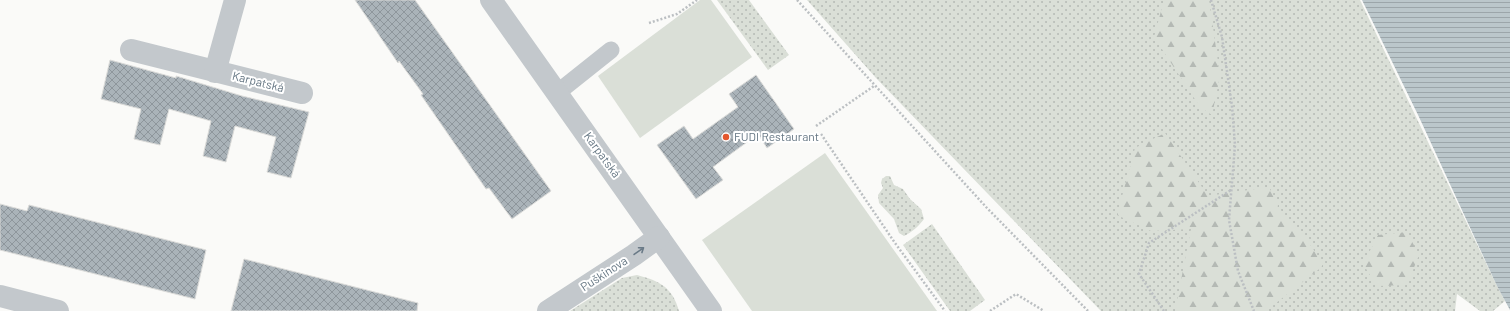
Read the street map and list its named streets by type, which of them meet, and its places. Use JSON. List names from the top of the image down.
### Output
{
  "streets": {
    "street": ["Karpatská", "Puškinova"]
  },
  "crossings": [
    ["Karpatská", "Puškinova"]
  ],
  "one_way": ["Puškinova"],
  "places": ["FUDI Restaurant"]
}
